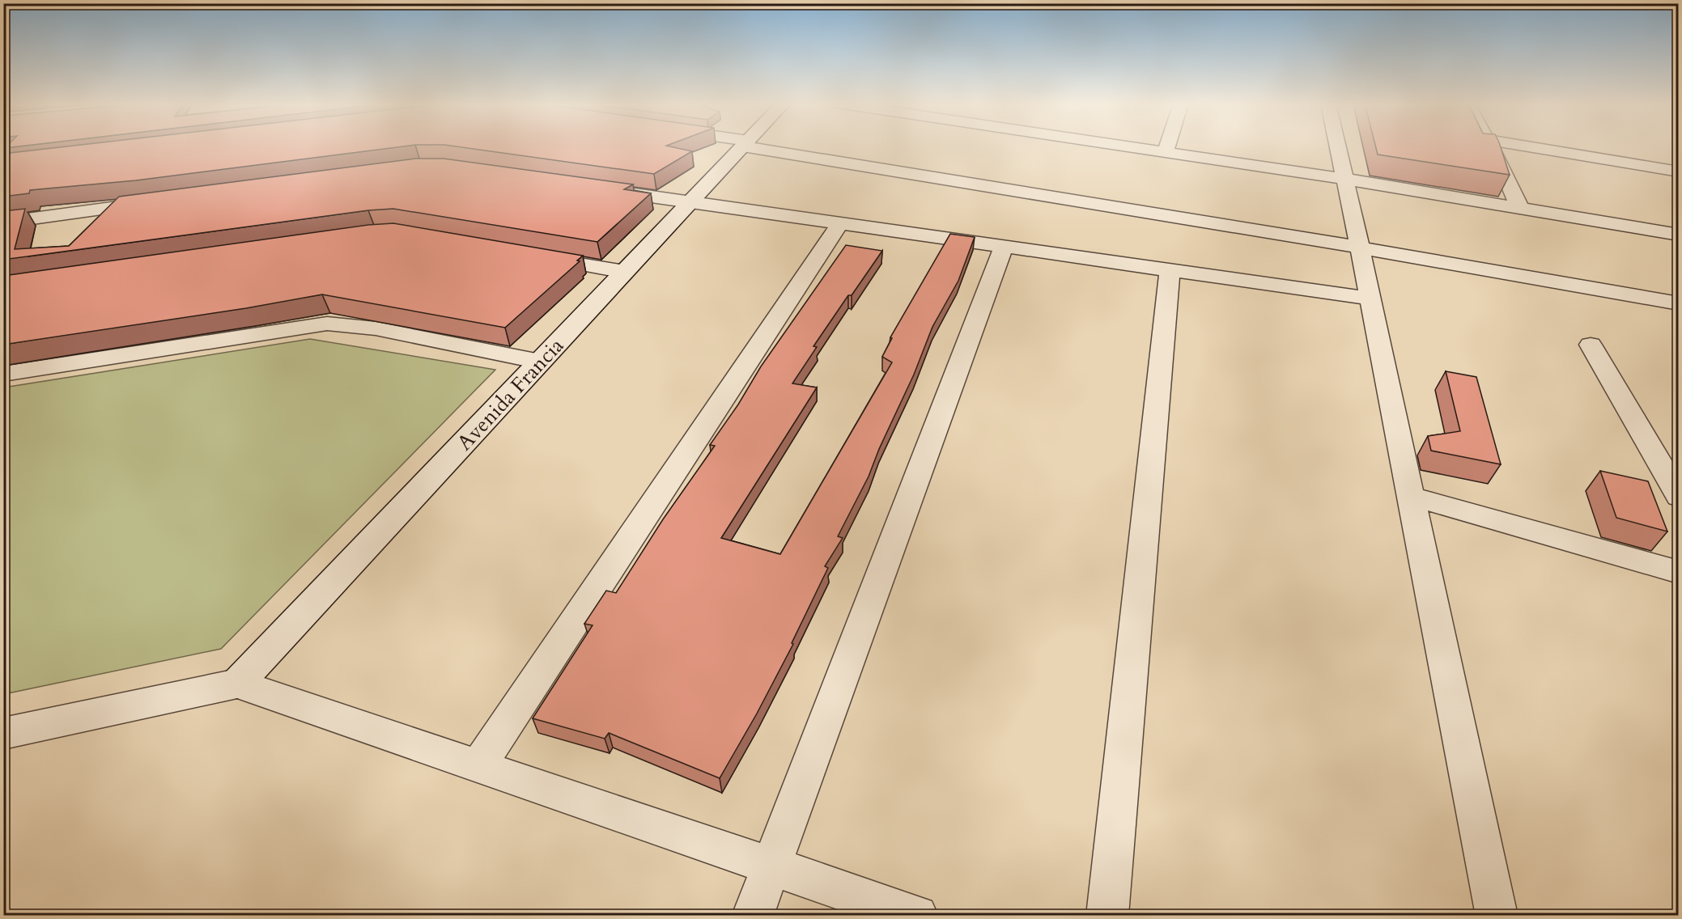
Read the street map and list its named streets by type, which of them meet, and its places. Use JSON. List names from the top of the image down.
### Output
{
  "streets": {
    "street": ["Avenida Francia"]
  }
}
